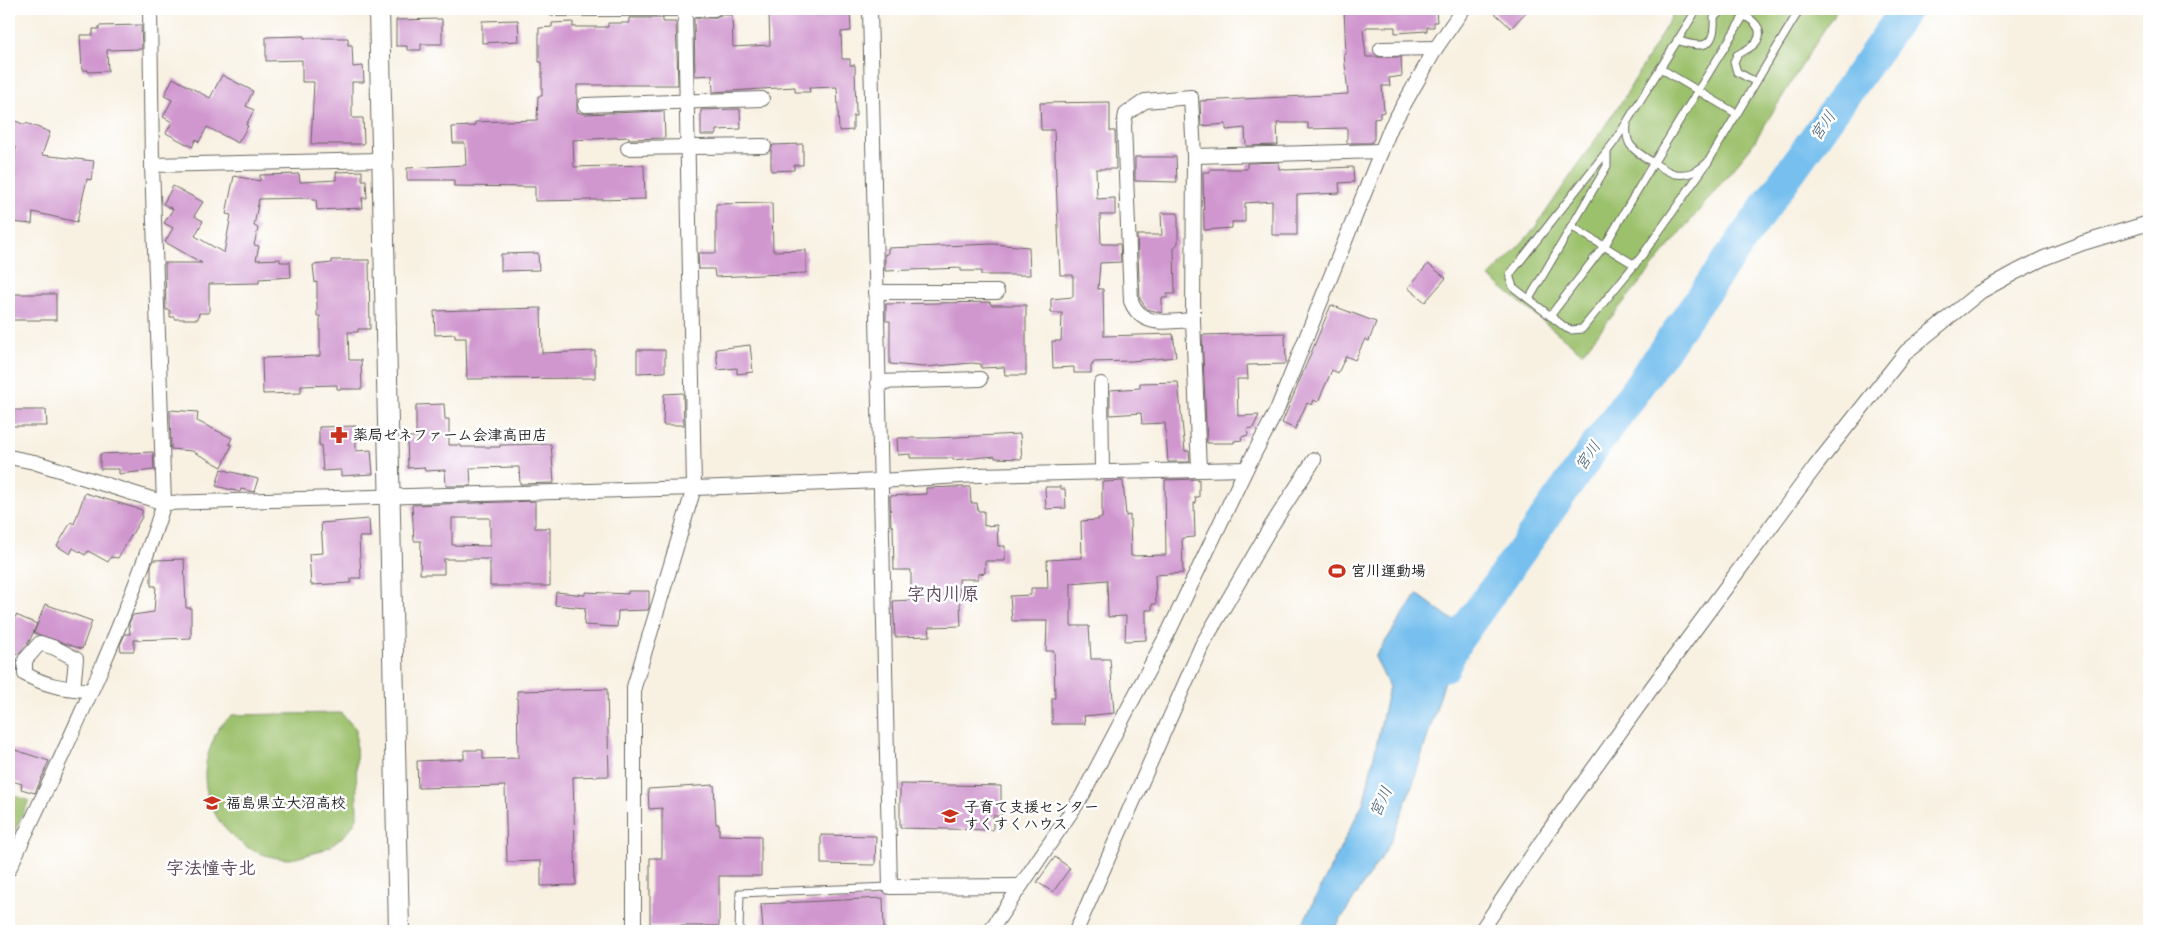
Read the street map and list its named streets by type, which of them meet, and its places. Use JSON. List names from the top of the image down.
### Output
{
  "districts": ["字内川原", "字法憧寺北"],
  "water": ["宮川"],
  "places": {
    "pharmacy": ["薬局ゼネファーム会津高田店"],
    "sports": ["宮川運動場"],
    "school or university": ["福島県立大沼高校", "子育て支援センター すくすくハウス"]
  }
}
